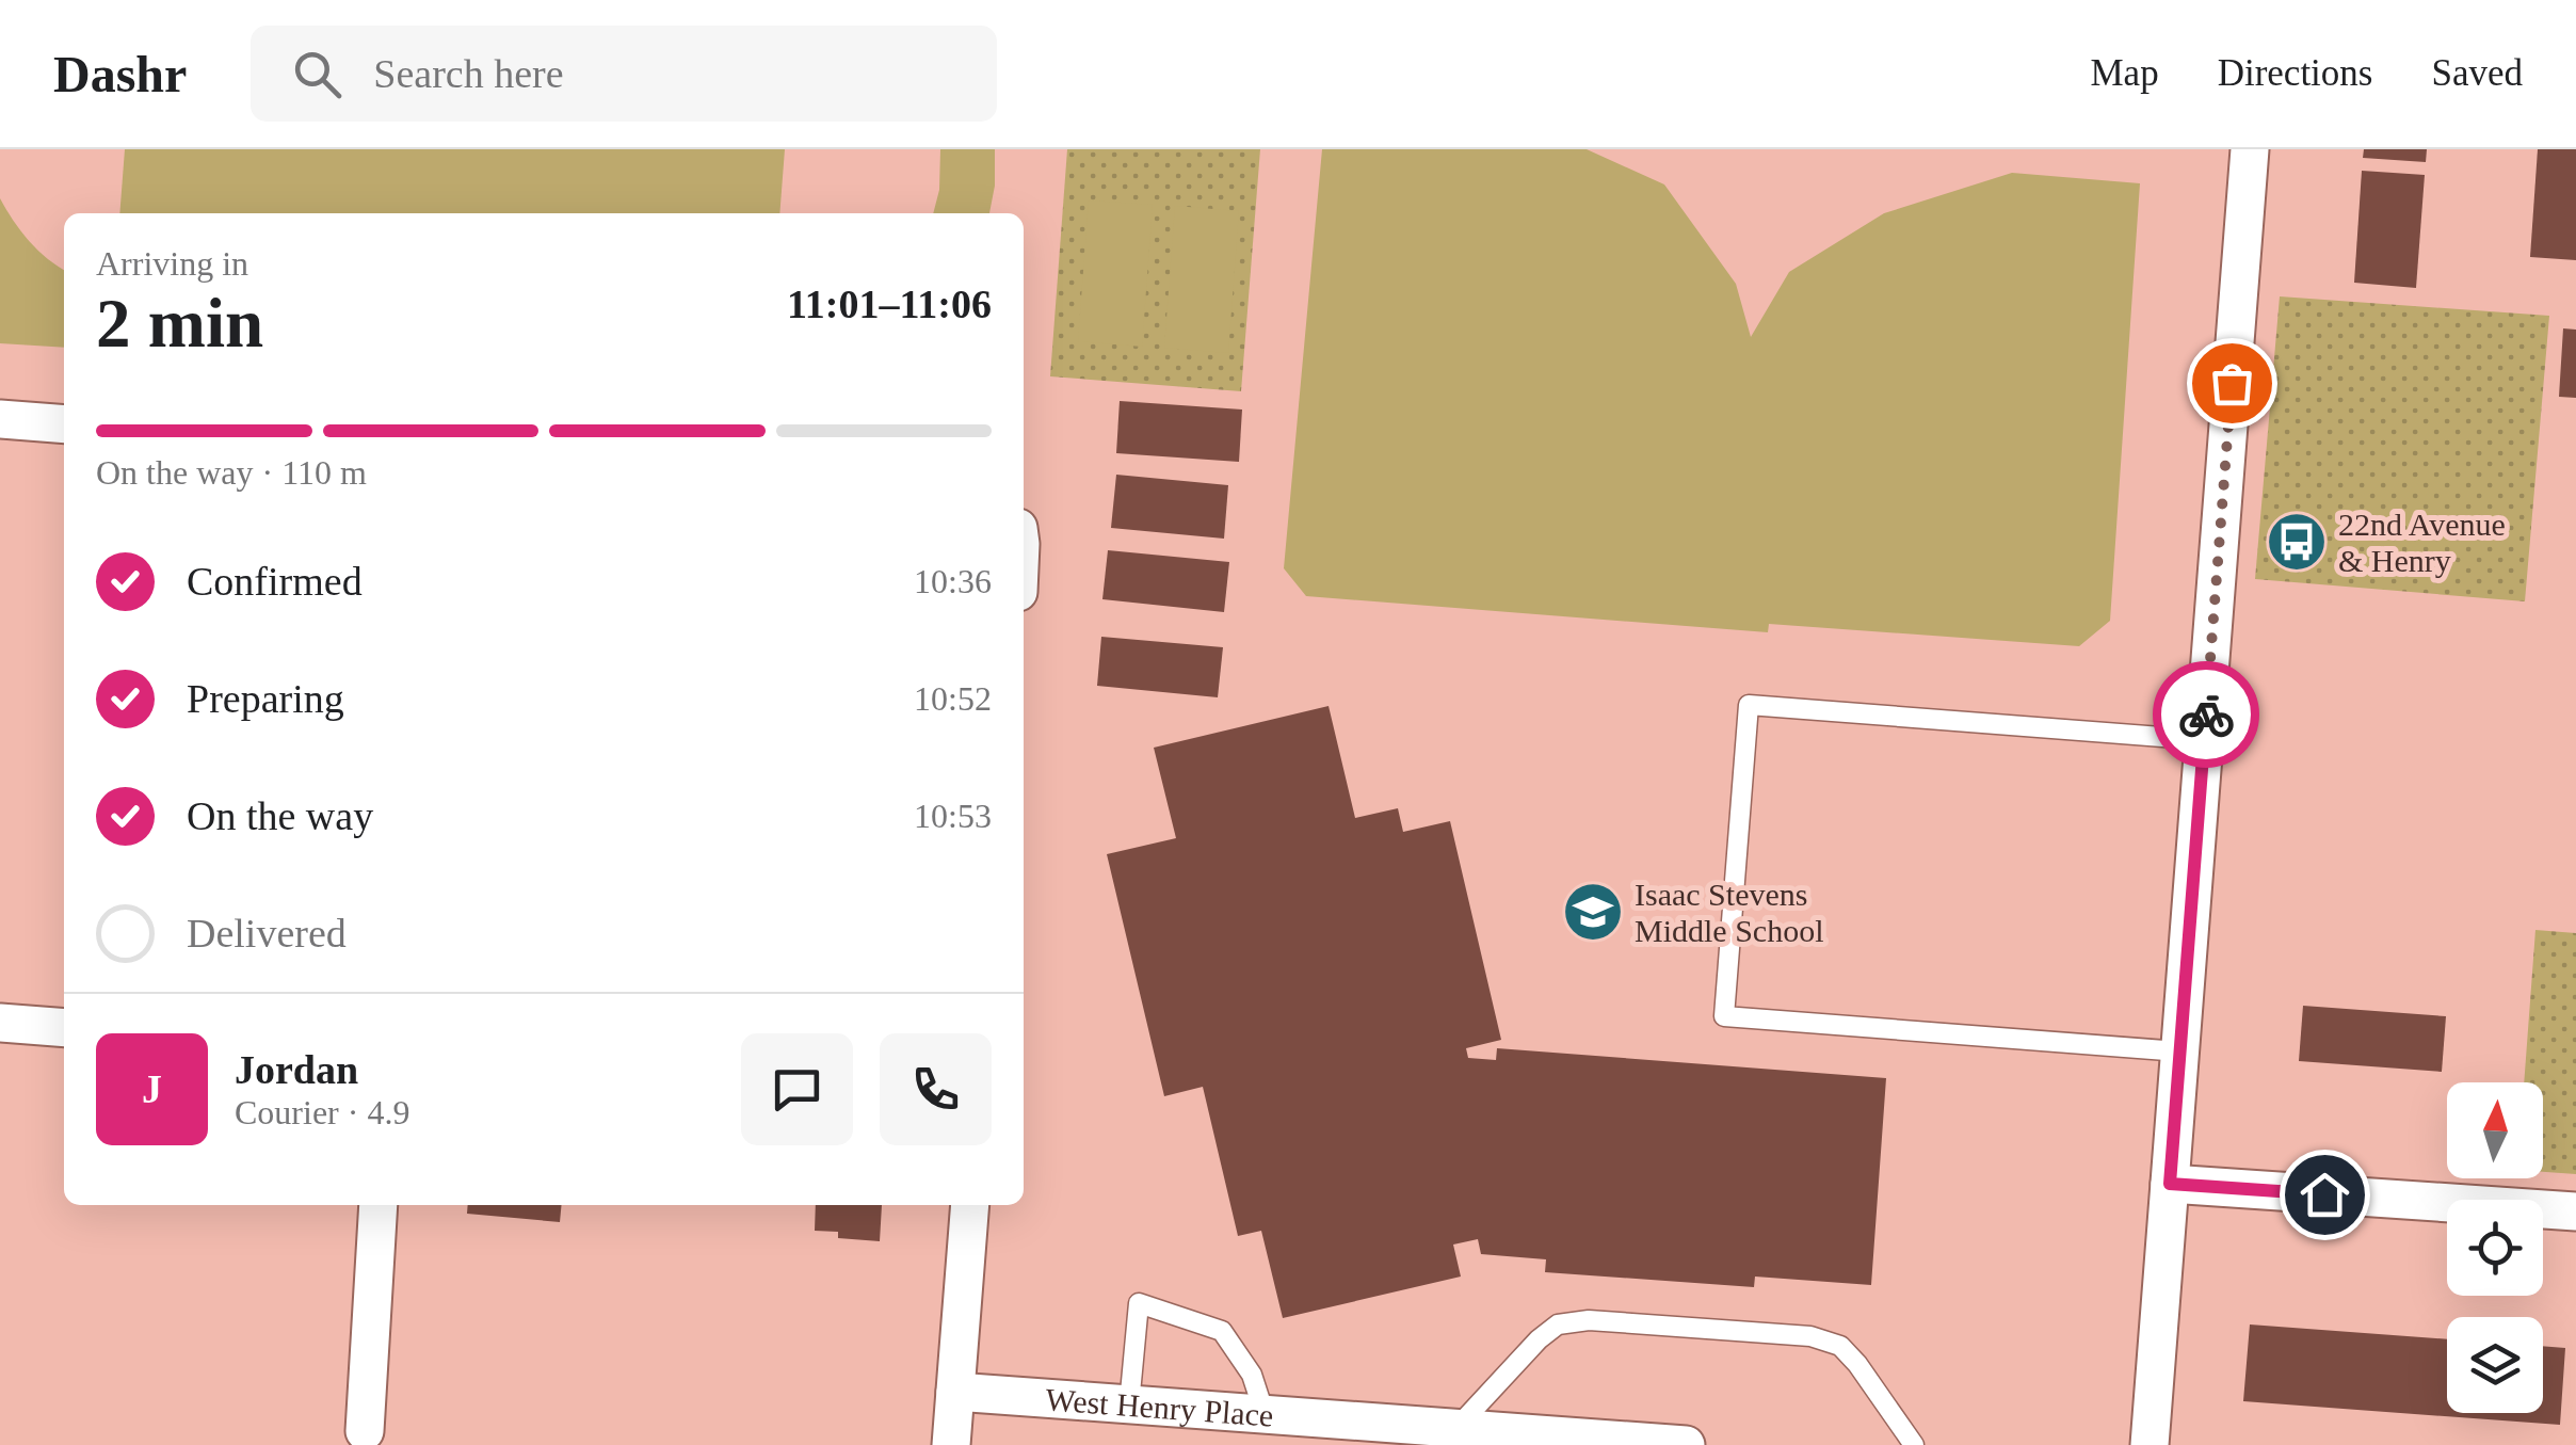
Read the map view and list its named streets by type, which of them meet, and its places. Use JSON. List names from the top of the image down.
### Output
{
  "streets": {
    "street": ["West Henry Place"]
  },
  "places": {
    "bus stop": ["22nd Avenue & Henry"],
    "school or university": ["Isaac Stevens Middle School"]
  },
  "north": "top",
  "page": {
    "header": "Dashr",
    "search": "Search here",
    "nav": ["Map", "Directions", "Saved"],
    "heading": ["2 min", "Arriving in", "11:01–11:06"],
    "panel": ["Jordan", "Courier · 4.9"],
    "bar": "On the way · 110 m",
    "list": [
      ["Confirmed", "10:36"],
      ["Preparing", "10:52"],
      ["On the way", "10:53"],
      "Delivered"
    ],
    "round": "J"
  }
}
